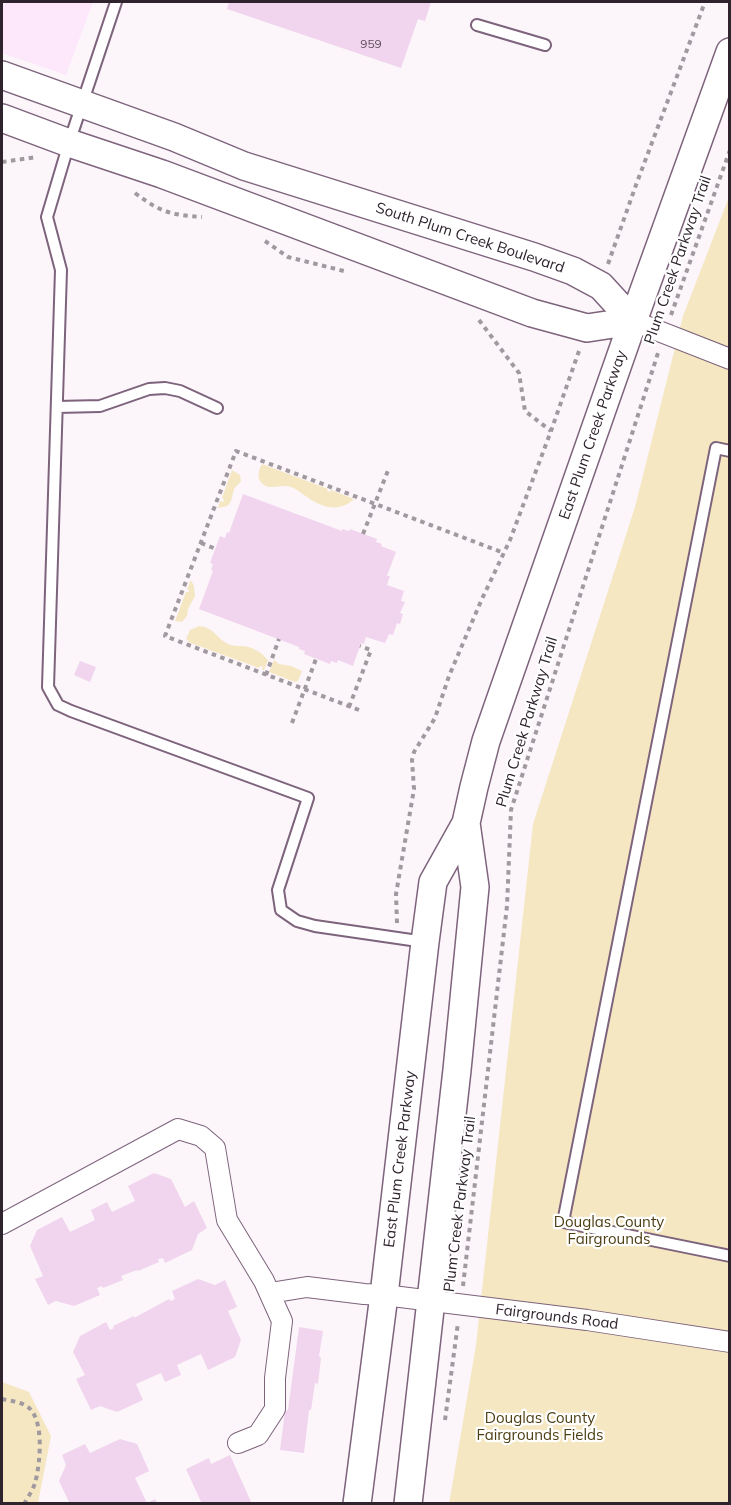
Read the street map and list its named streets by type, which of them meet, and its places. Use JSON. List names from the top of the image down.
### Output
{
  "streets": {
    "main road": ["South Plum Creek Boulevard", "East Plum Creek Parkway"],
    "street": ["Fairgrounds Road"],
    "path": ["Plum Creek Parkway Trail"]
  },
  "crossings": [
    ["South Plum Creek Boulevard", "East Plum Creek Parkway"],
    ["Plum Creek Parkway Trail", "Fairgrounds Road"],
    ["East Plum Creek Parkway", "Fairgrounds Road"]
  ],
  "parks": ["Douglas County Fairgrounds", "Douglas County Fairgrounds Fields"],
  "house_numbers": ["959"]
}
